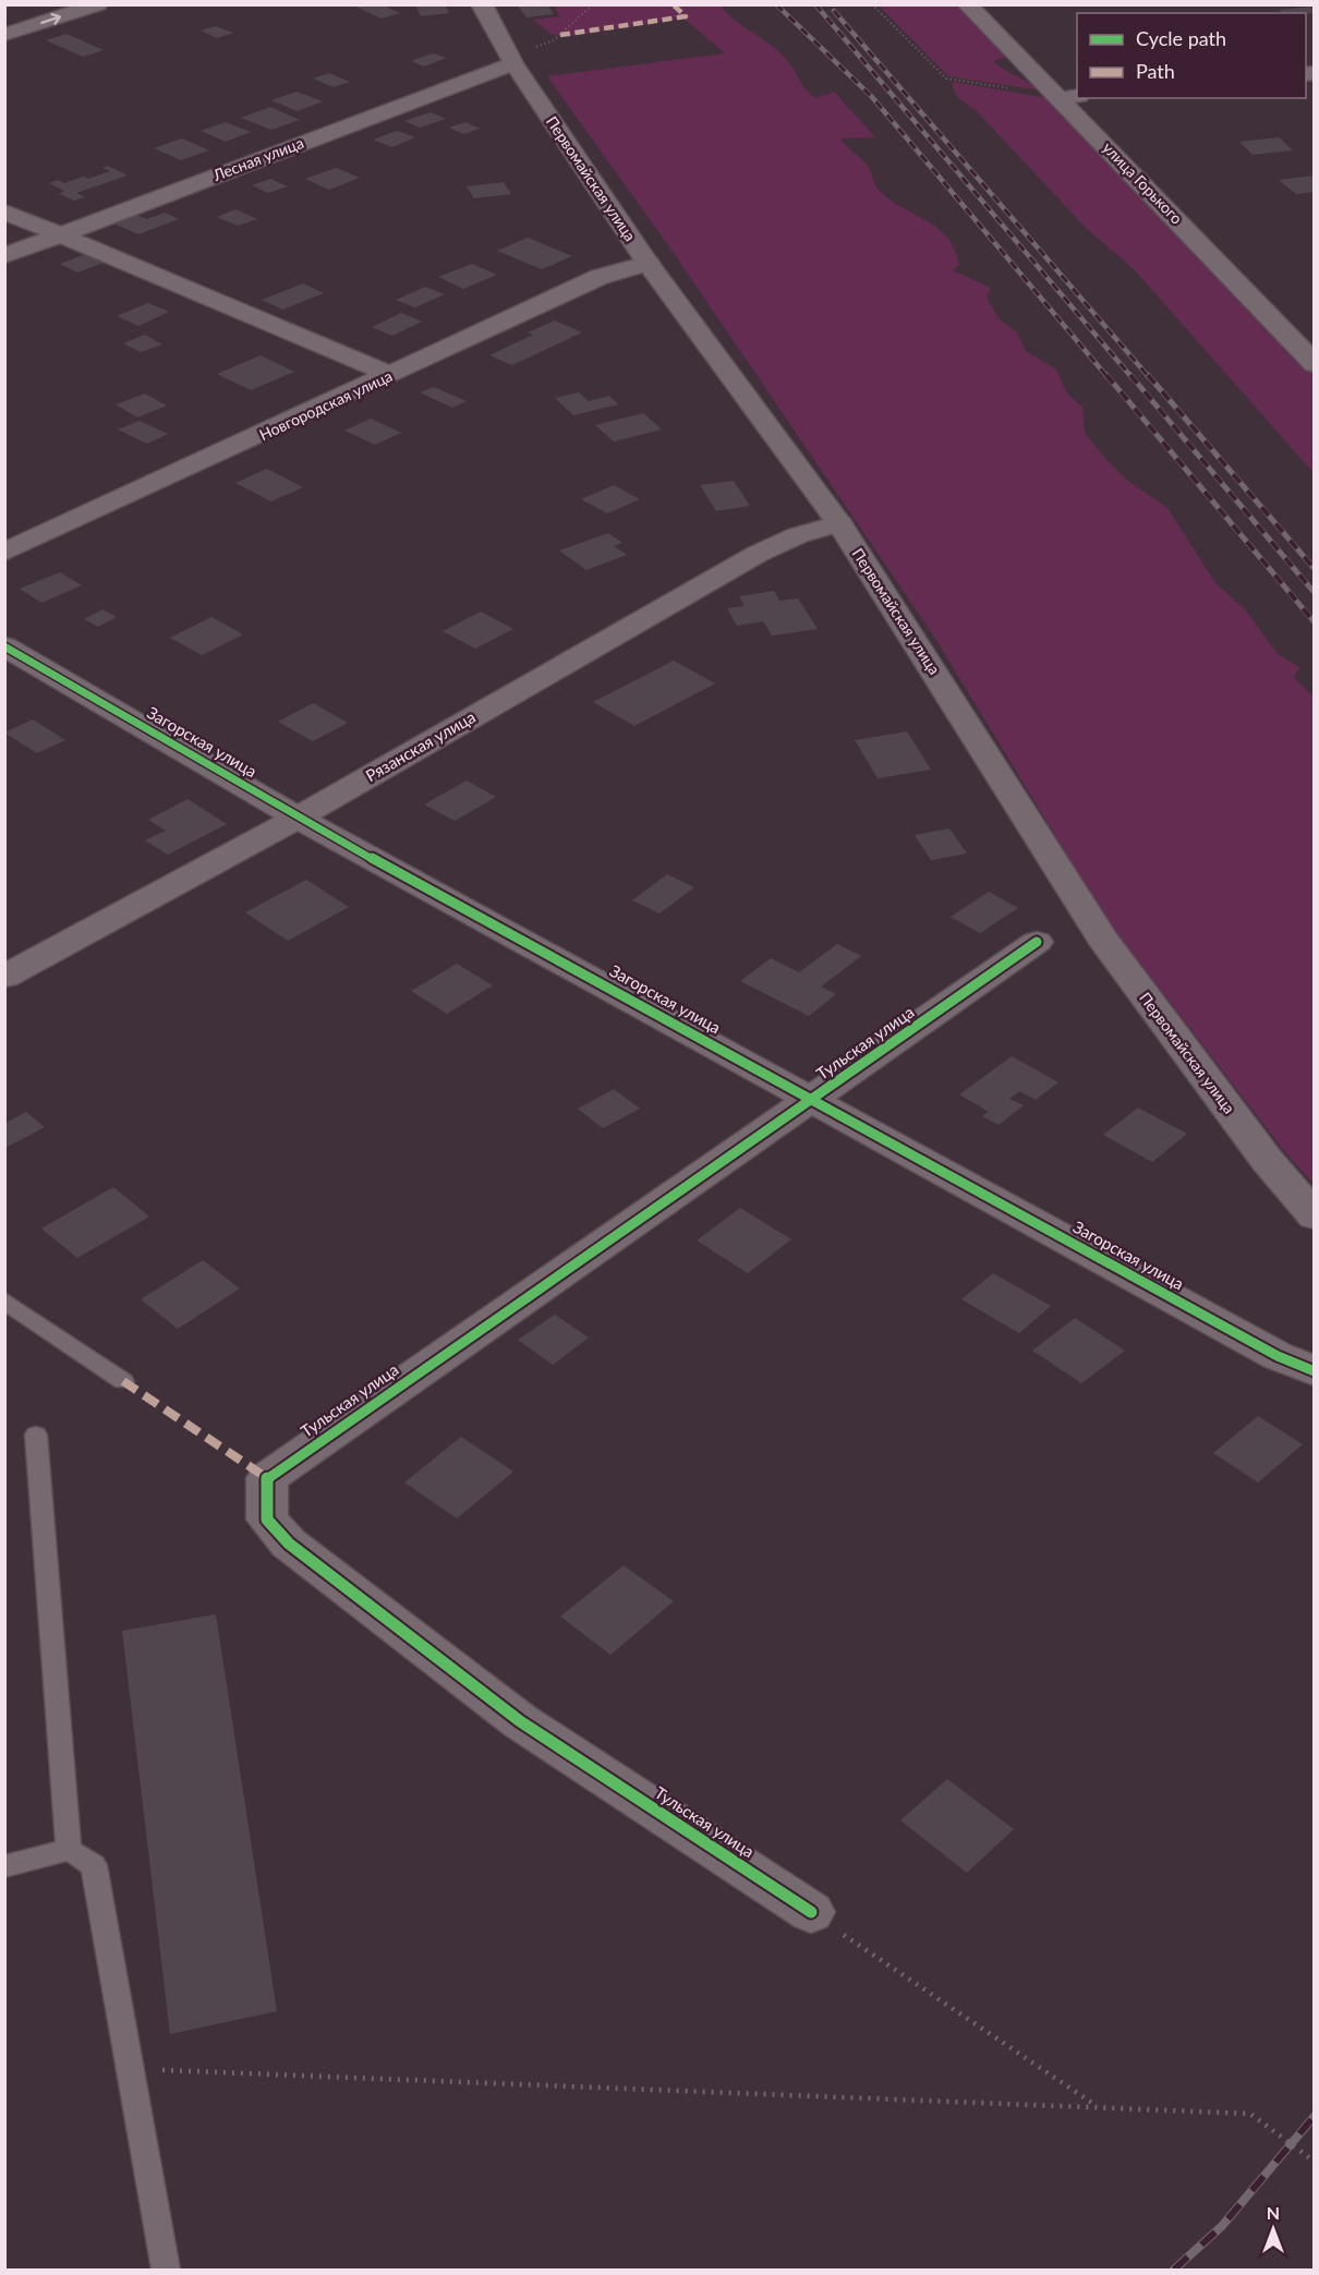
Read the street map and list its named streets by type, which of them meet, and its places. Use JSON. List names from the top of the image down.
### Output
{
  "streets": {
    "street": [
      "Лесная улица",
      "Первомайская улица",
      "улица Горького",
      "Новгородская улица",
      "Загорская улица",
      "Рязанская улица",
      "Тульская улица"
    ]
  },
  "crossings": [
    ["Лесная улица", "Первомайская улица"],
    ["Первомайская улица", "Новгородская улица"],
    ["Первомайская улица", "Рязанская улица"],
    ["Загорская улица", "Рязанская улица"],
    ["Загорская улица", "Тульская улица"]
  ],
  "legend": ["Cycle path", "Path"],
  "north": "top"
}
